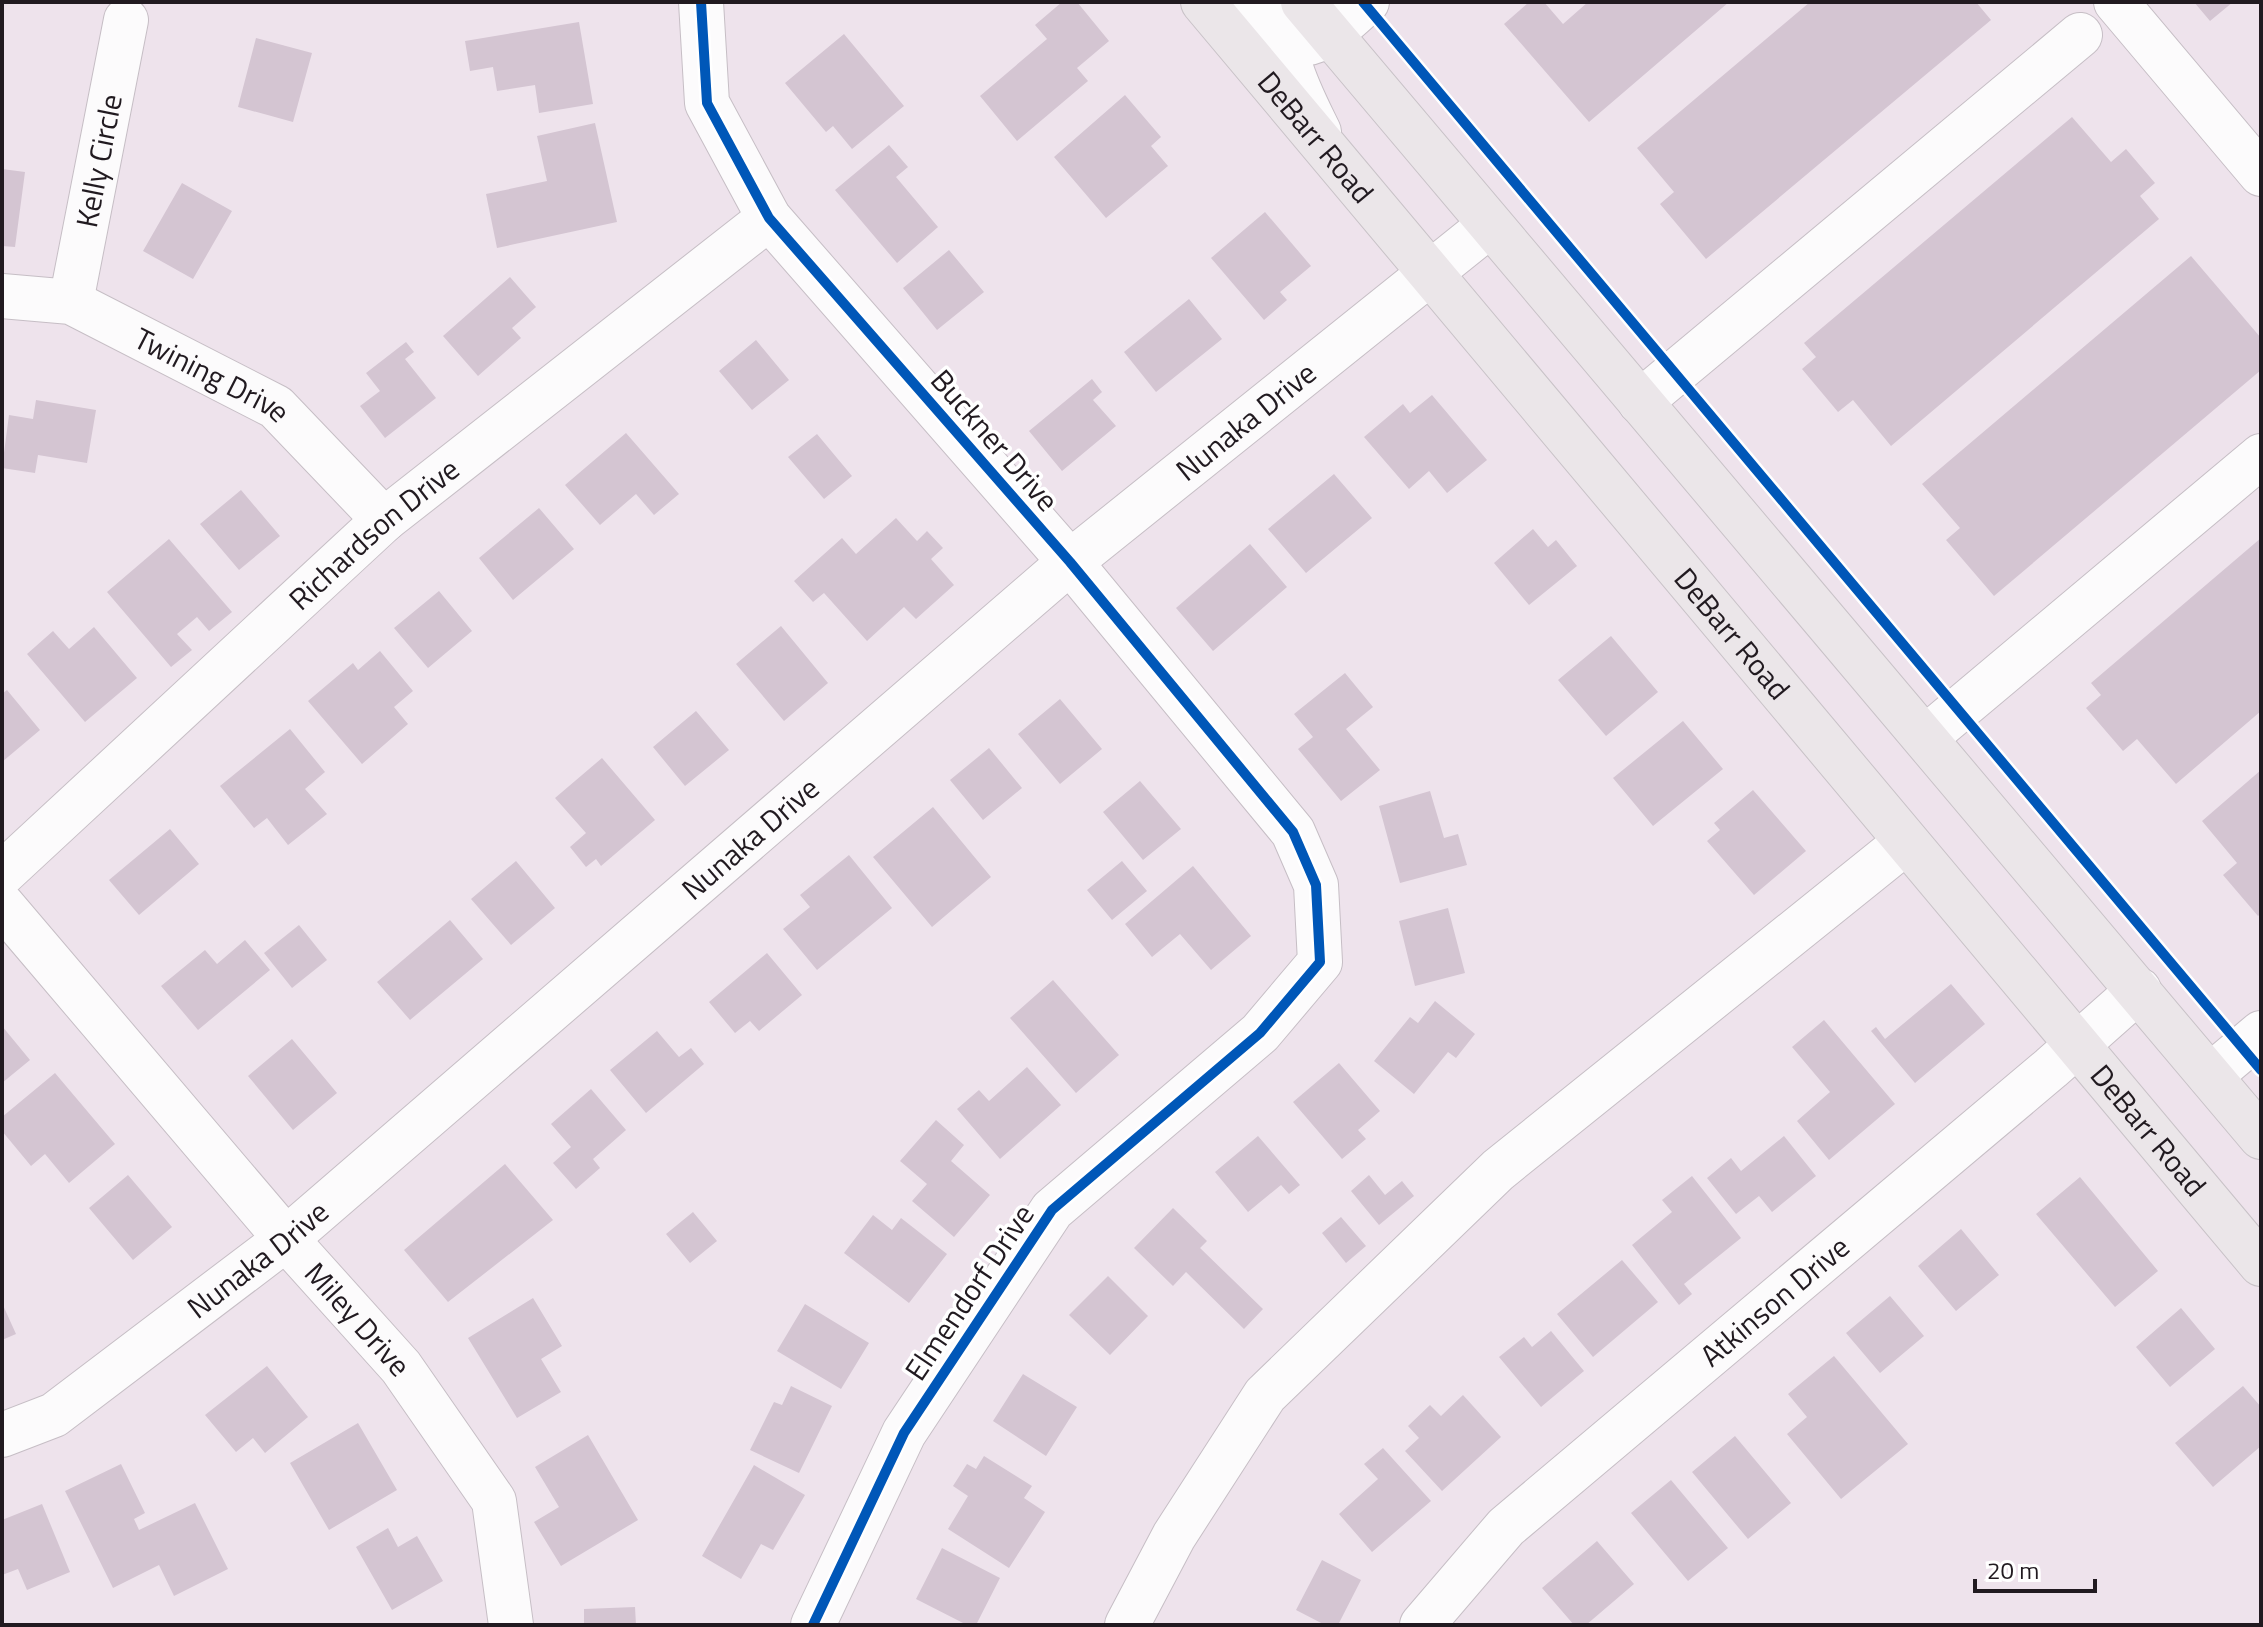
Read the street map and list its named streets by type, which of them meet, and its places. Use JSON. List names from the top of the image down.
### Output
{
  "streets": {
    "main road": ["DeBarr Road"],
    "street": [
      "Kelly Circle",
      "Twining Drive",
      "Nunaka Drive",
      "Buckner Drive",
      "Richardson Drive",
      "Elmendorf Drive",
      "Atkinson Drive",
      "Miley Drive"
    ]
  },
  "crossings": [
    ["DeBarr Road", "Nunaka Drive"],
    ["DeBarr Road", "Atkinson Drive"],
    ["Kelly Circle", "Twining Drive"],
    ["Twining Drive", "Richardson Drive"],
    ["Nunaka Drive", "Buckner Drive"],
    ["Nunaka Drive", "Miley Drive"],
    ["Buckner Drive", "Richardson Drive"],
    ["Buckner Drive", "Elmendorf Drive"]
  ],
  "scale_bar": "20 m"
}
